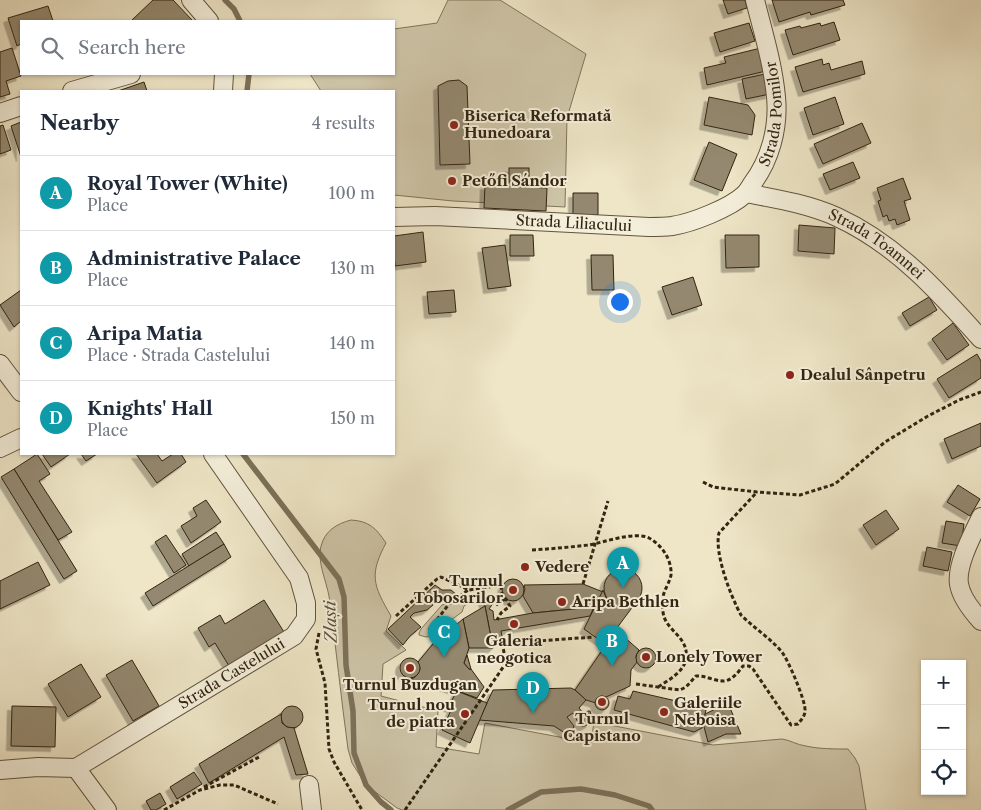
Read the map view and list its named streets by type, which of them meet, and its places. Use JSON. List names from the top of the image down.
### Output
{
  "streets": {
    "street": [
      "Strada Pomilor",
      "Strada Liliacului",
      "Strada Toamnei",
      "Strada Castelului"
    ]
  },
  "crossings": [
    ["Strada Pomilor", "Strada Liliacului"],
    ["Strada Pomilor", "Strada Toamnei"],
    ["Strada Liliacului", "Strada Toamnei"]
  ],
  "water": ["Zlaști"],
  "places": [
    "Biserica Reformată Hunedoara",
    "Petőfi Sándor",
    "Dealul Sânpetru",
    "Vedere",
    "Turnul Tobosarilor",
    "Aripa Bethlen",
    "Galeria neogotica",
    "Lonely Tower",
    "Turnul Buzdugan",
    "Turnul Capistano",
    "Galeriile Neboisa",
    "Turnul nou de piatra"
  ],
  "page": {
    "search": "Search here",
    "heading": ["Nearby", "4 results"],
    "list": [
      {
        "mark": "A",
        "name": "Royal Tower (White)",
        "note": "Place",
        "value": "100 m"
      },
      {
        "mark": "B",
        "name": "Administrative Palace",
        "note": "Place",
        "value": "130 m"
      },
      {
        "mark": "C",
        "name": "Aripa Matia",
        "note": "Place · Strada Castelului",
        "value": "140 m"
      },
      {
        "mark": "D",
        "name": "Knights' Hall",
        "note": "Place",
        "value": "150 m"
      }
    ],
    "pins": [
      "A",
      "C",
      "B",
      "D"
    ],
    "map_buttons": ["+", "−"]
  }
}
